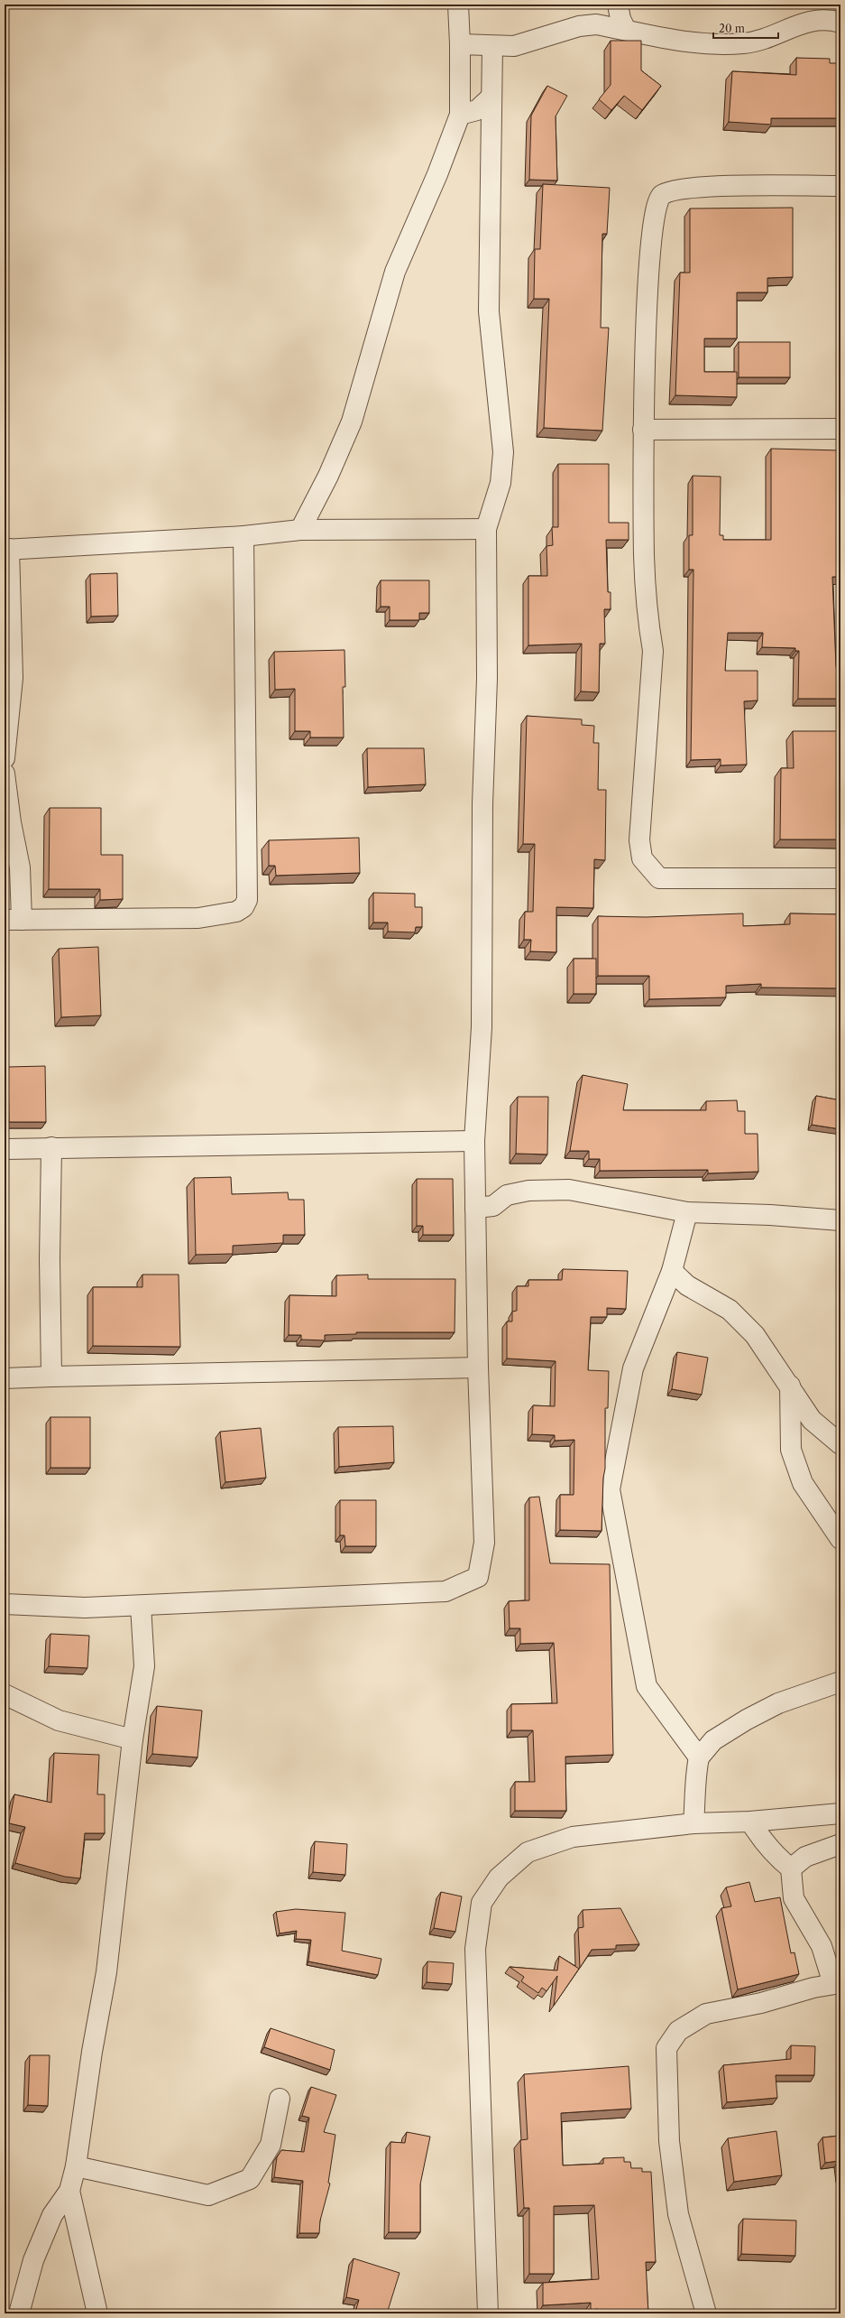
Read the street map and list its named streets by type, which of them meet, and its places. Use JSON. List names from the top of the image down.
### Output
{
  "scale_bar": "20 m"
}
